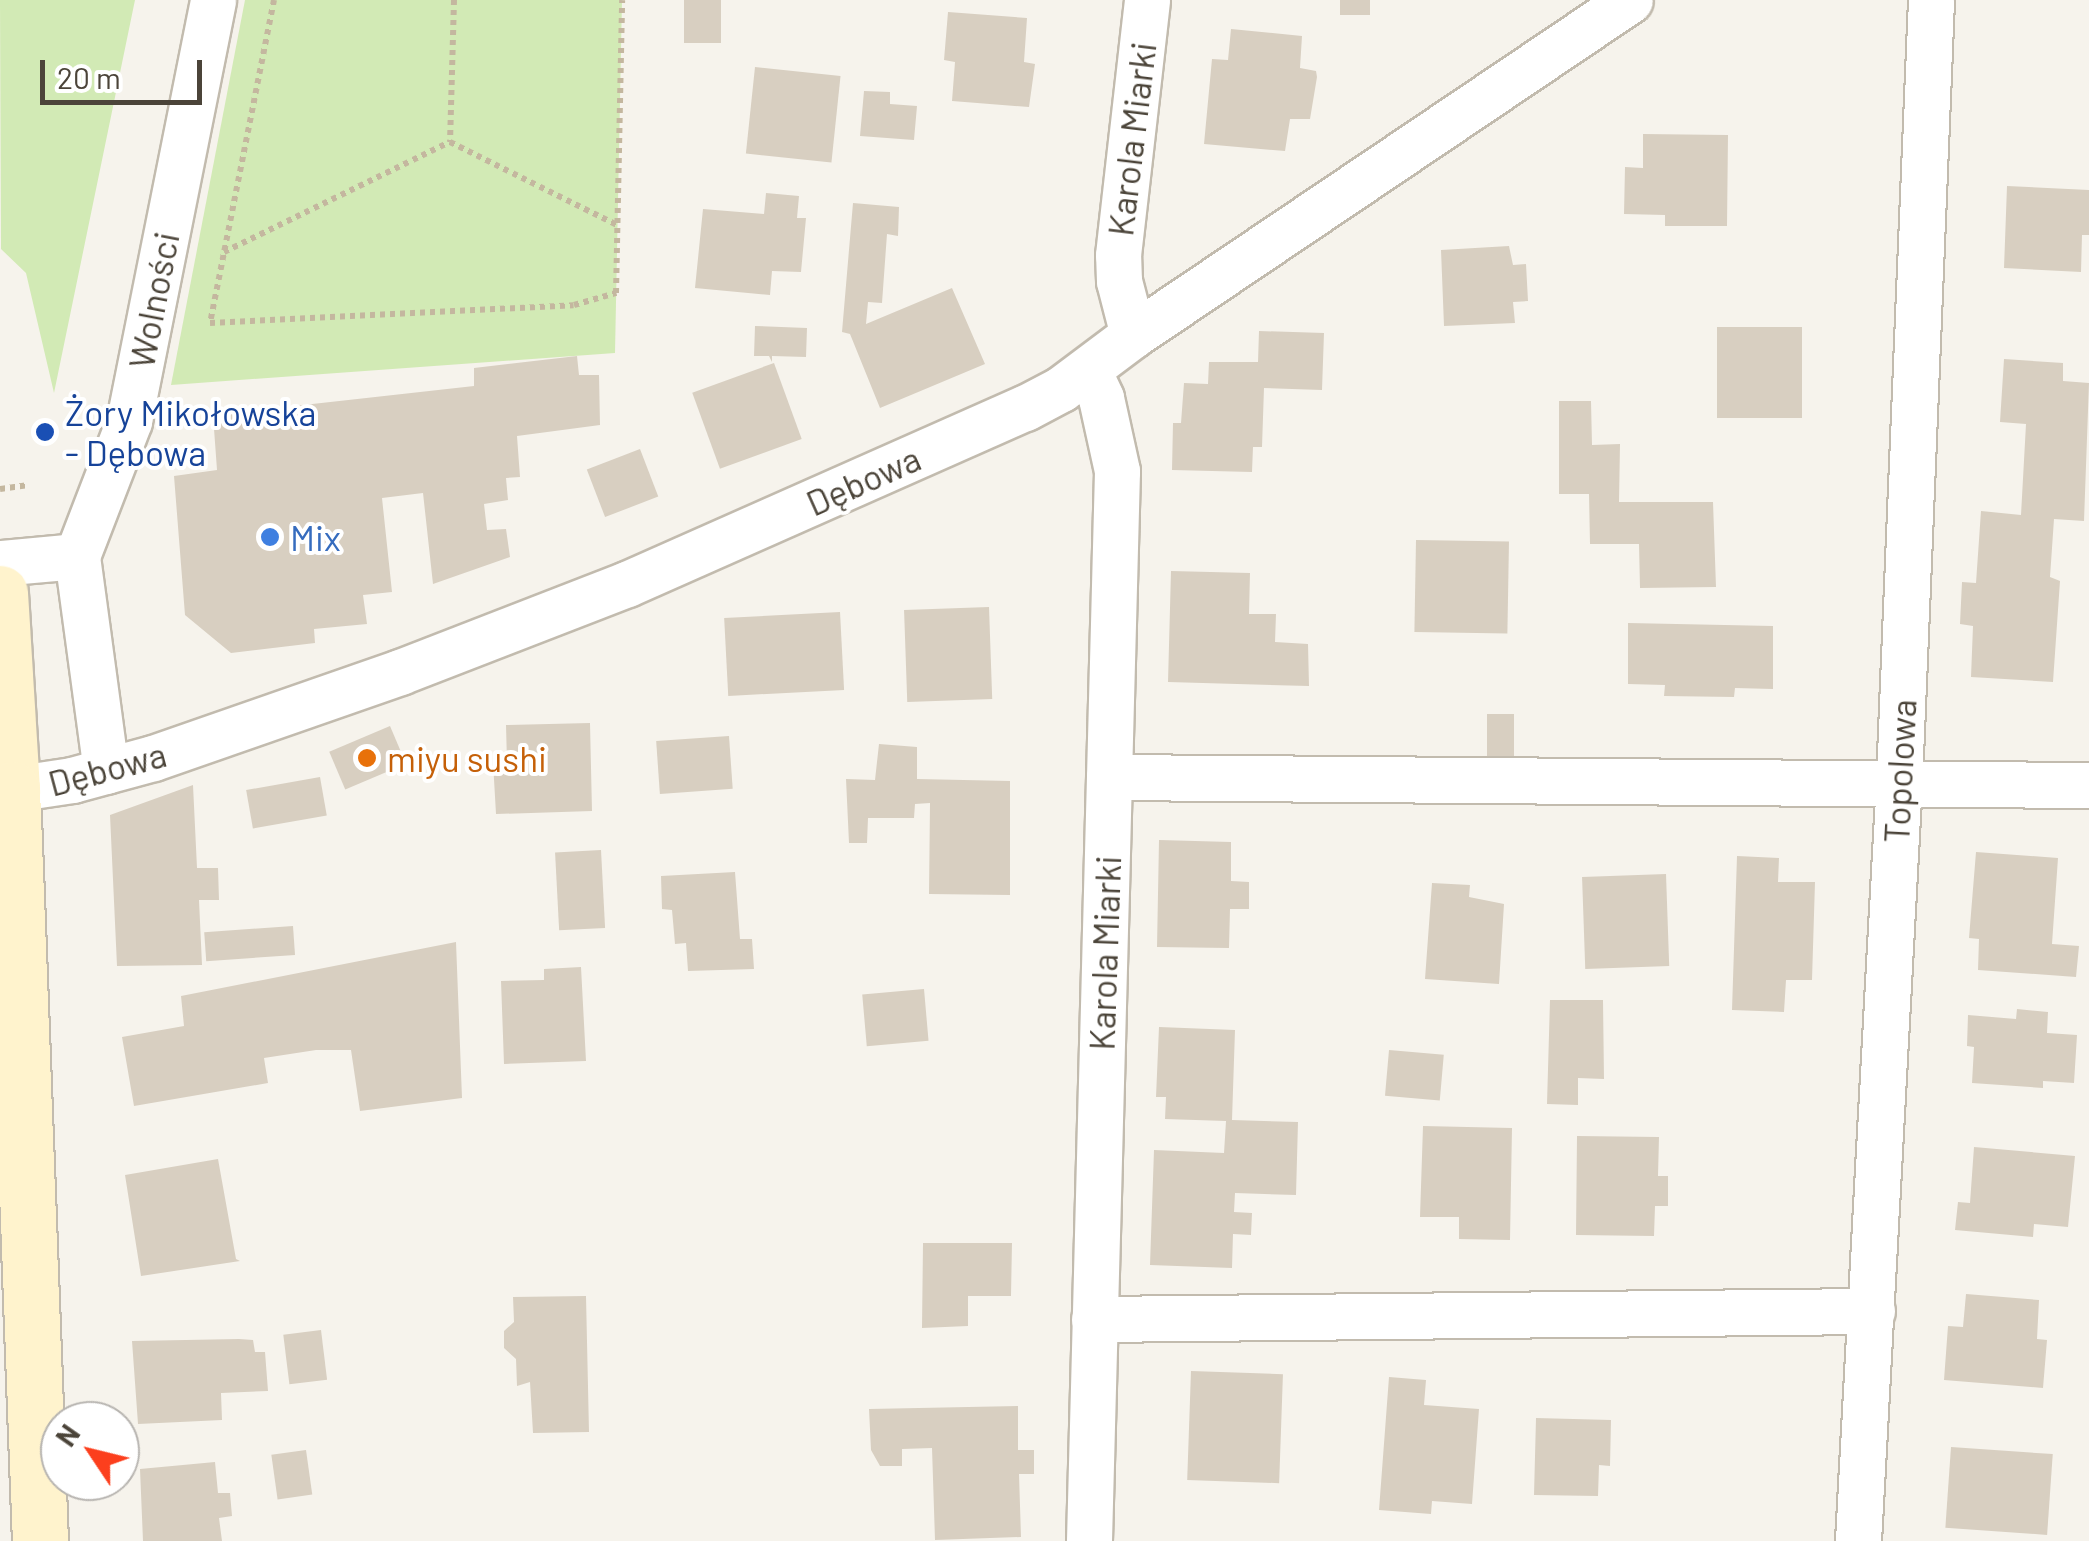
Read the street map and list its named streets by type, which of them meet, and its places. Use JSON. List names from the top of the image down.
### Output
{
  "streets": {
    "street": [
      "Karola Miarki",
      "Wolności",
      "Dębowa",
      "Topolowa"
    ]
  },
  "crossings": [
    ["Karola Miarki", "Dębowa"],
    ["Wolności", "Dębowa"]
  ],
  "places": ["Żory Mikołowska - Dębowa", "Mix", "miyu sushi"],
  "scale_bar": "20 m",
  "north": "top left"
}
